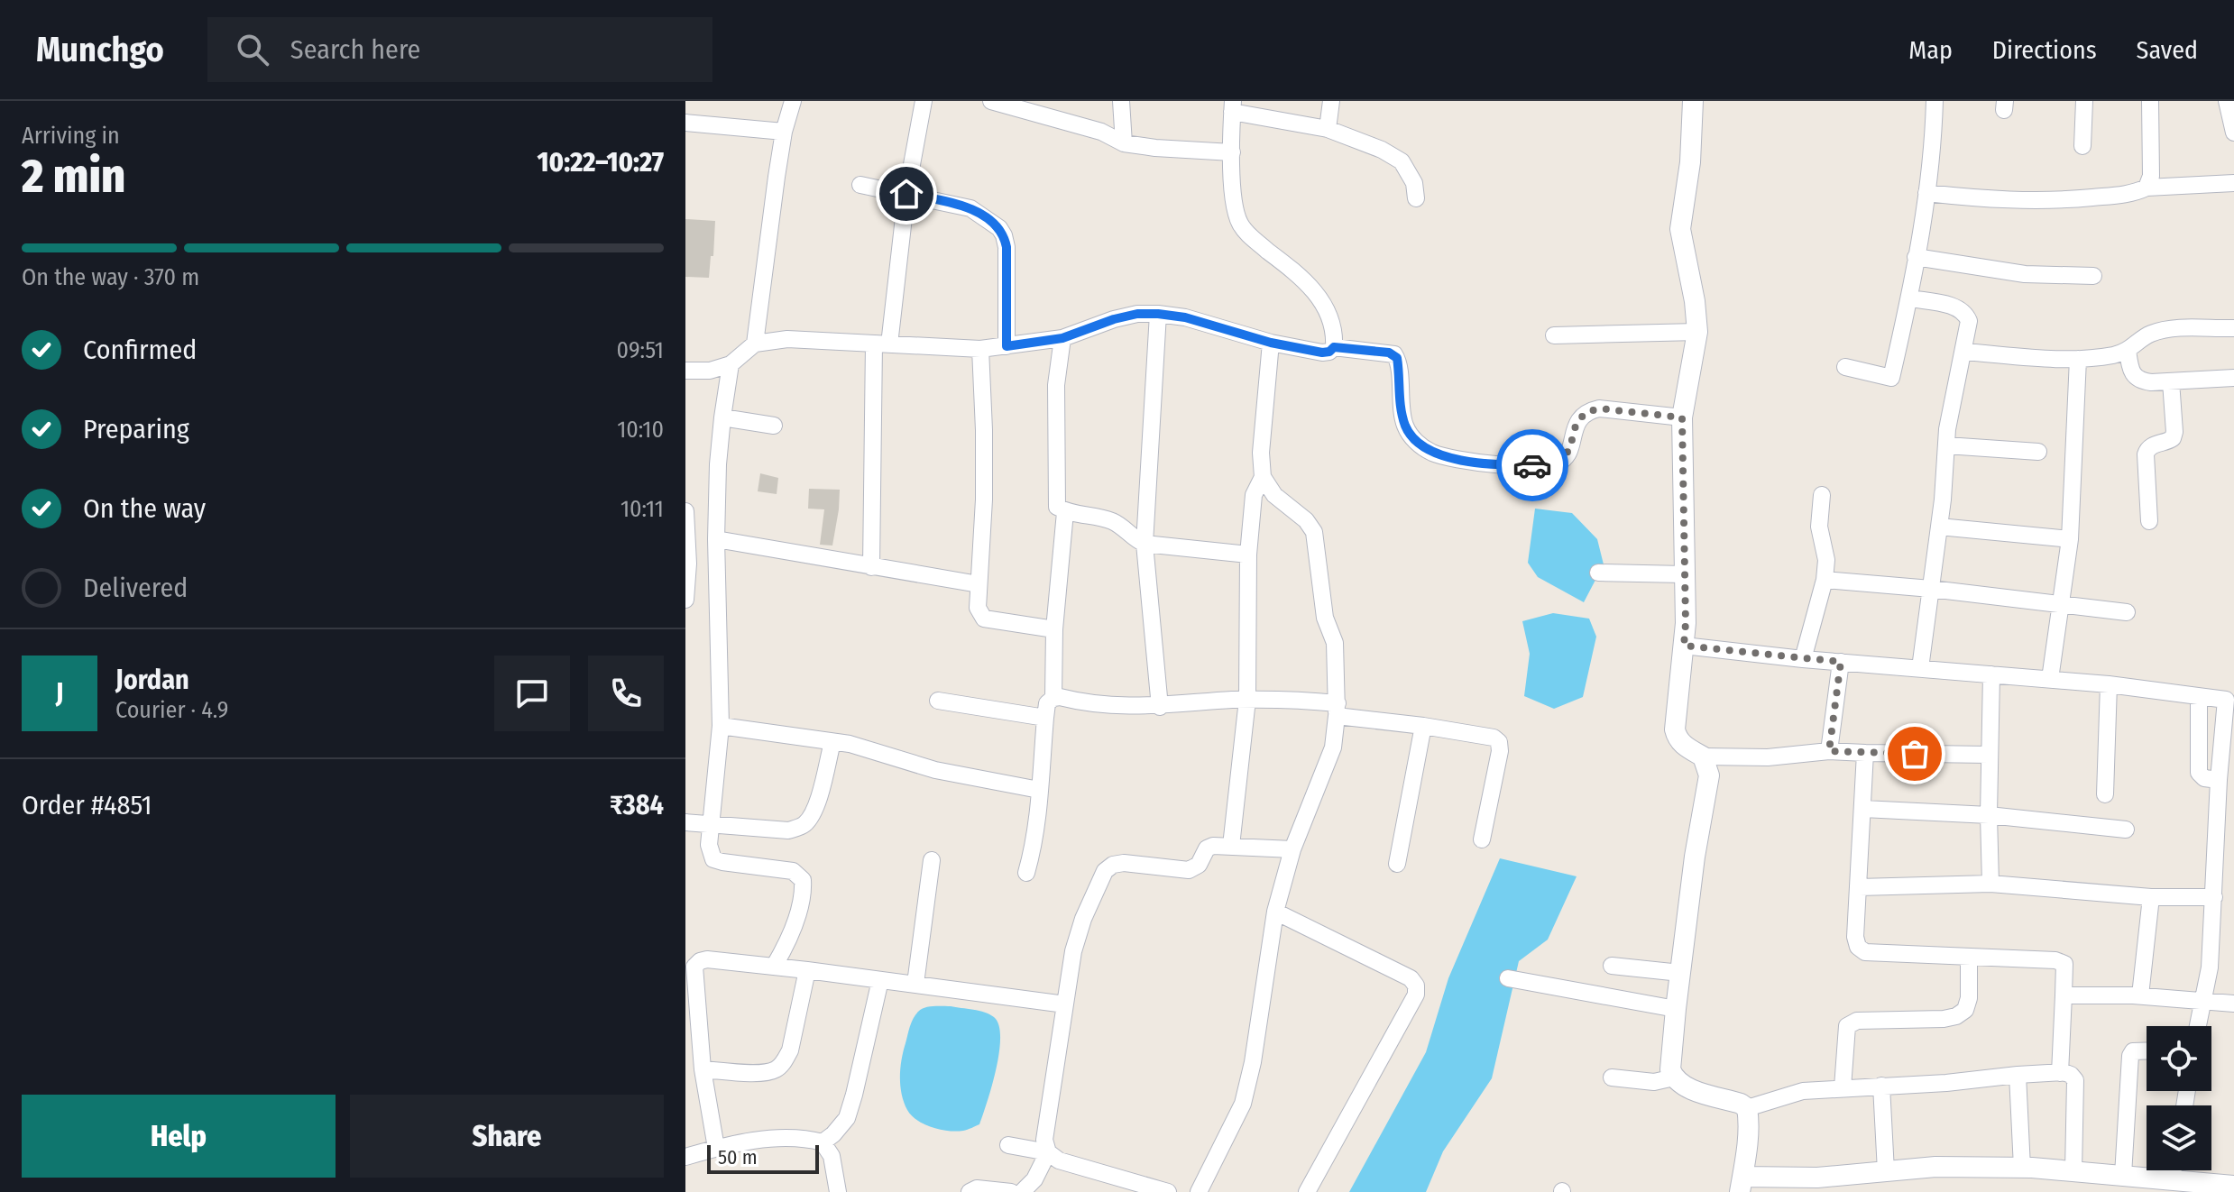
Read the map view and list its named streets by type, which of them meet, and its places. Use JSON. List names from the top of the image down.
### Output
{
  "scale_bar": "50 m",
  "page": {
    "header": "Munchgo",
    "search": "Search here",
    "nav": ["Map", "Directions", "Saved"],
    "heading": ["2 min", "Arriving in", "10:22–10:27"],
    "panel": [
      "Jordan",
      "Courier · 4.9",
      "Order #4851",
      "₹384"
    ],
    "bar": "On the way · 370 m",
    "list": [
      ["Confirmed", "09:51"],
      ["Preparing", "10:10"],
      ["On the way", "10:11"],
      "Delivered"
    ],
    "round": "J",
    "buttons": ["Help", "Share"],
    "scale": "50 m"
  }
}
